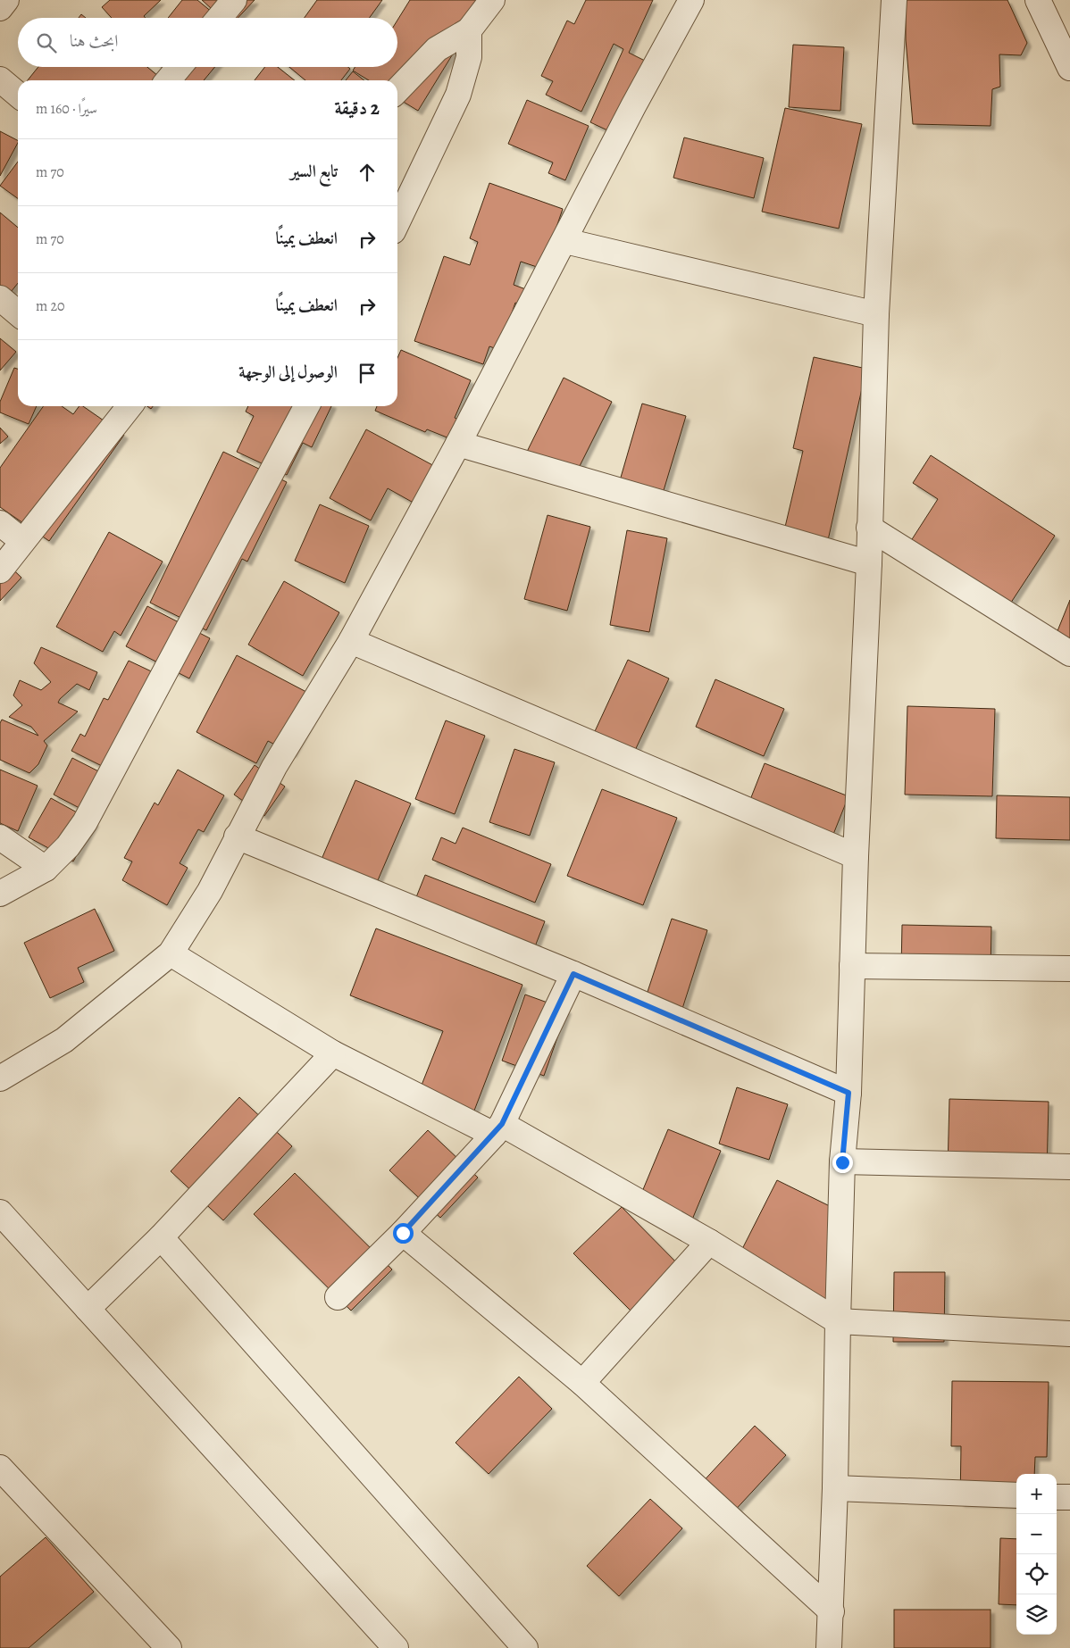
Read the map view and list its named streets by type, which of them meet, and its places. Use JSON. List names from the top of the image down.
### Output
{
  "page": {
    "search": "ابحث هنا",
    "heading": ["2 دقيقة", "سيرًا · 160 m"],
    "list": [
      ["تابع السير", "70 m"],
      ["انعطف يمينًا", "70 m"],
      ["انعطف يمينًا", "20 m"],
      "الوصول إلى الوجهة"
    ],
    "map_buttons": ["+", "−"]
  }
}
